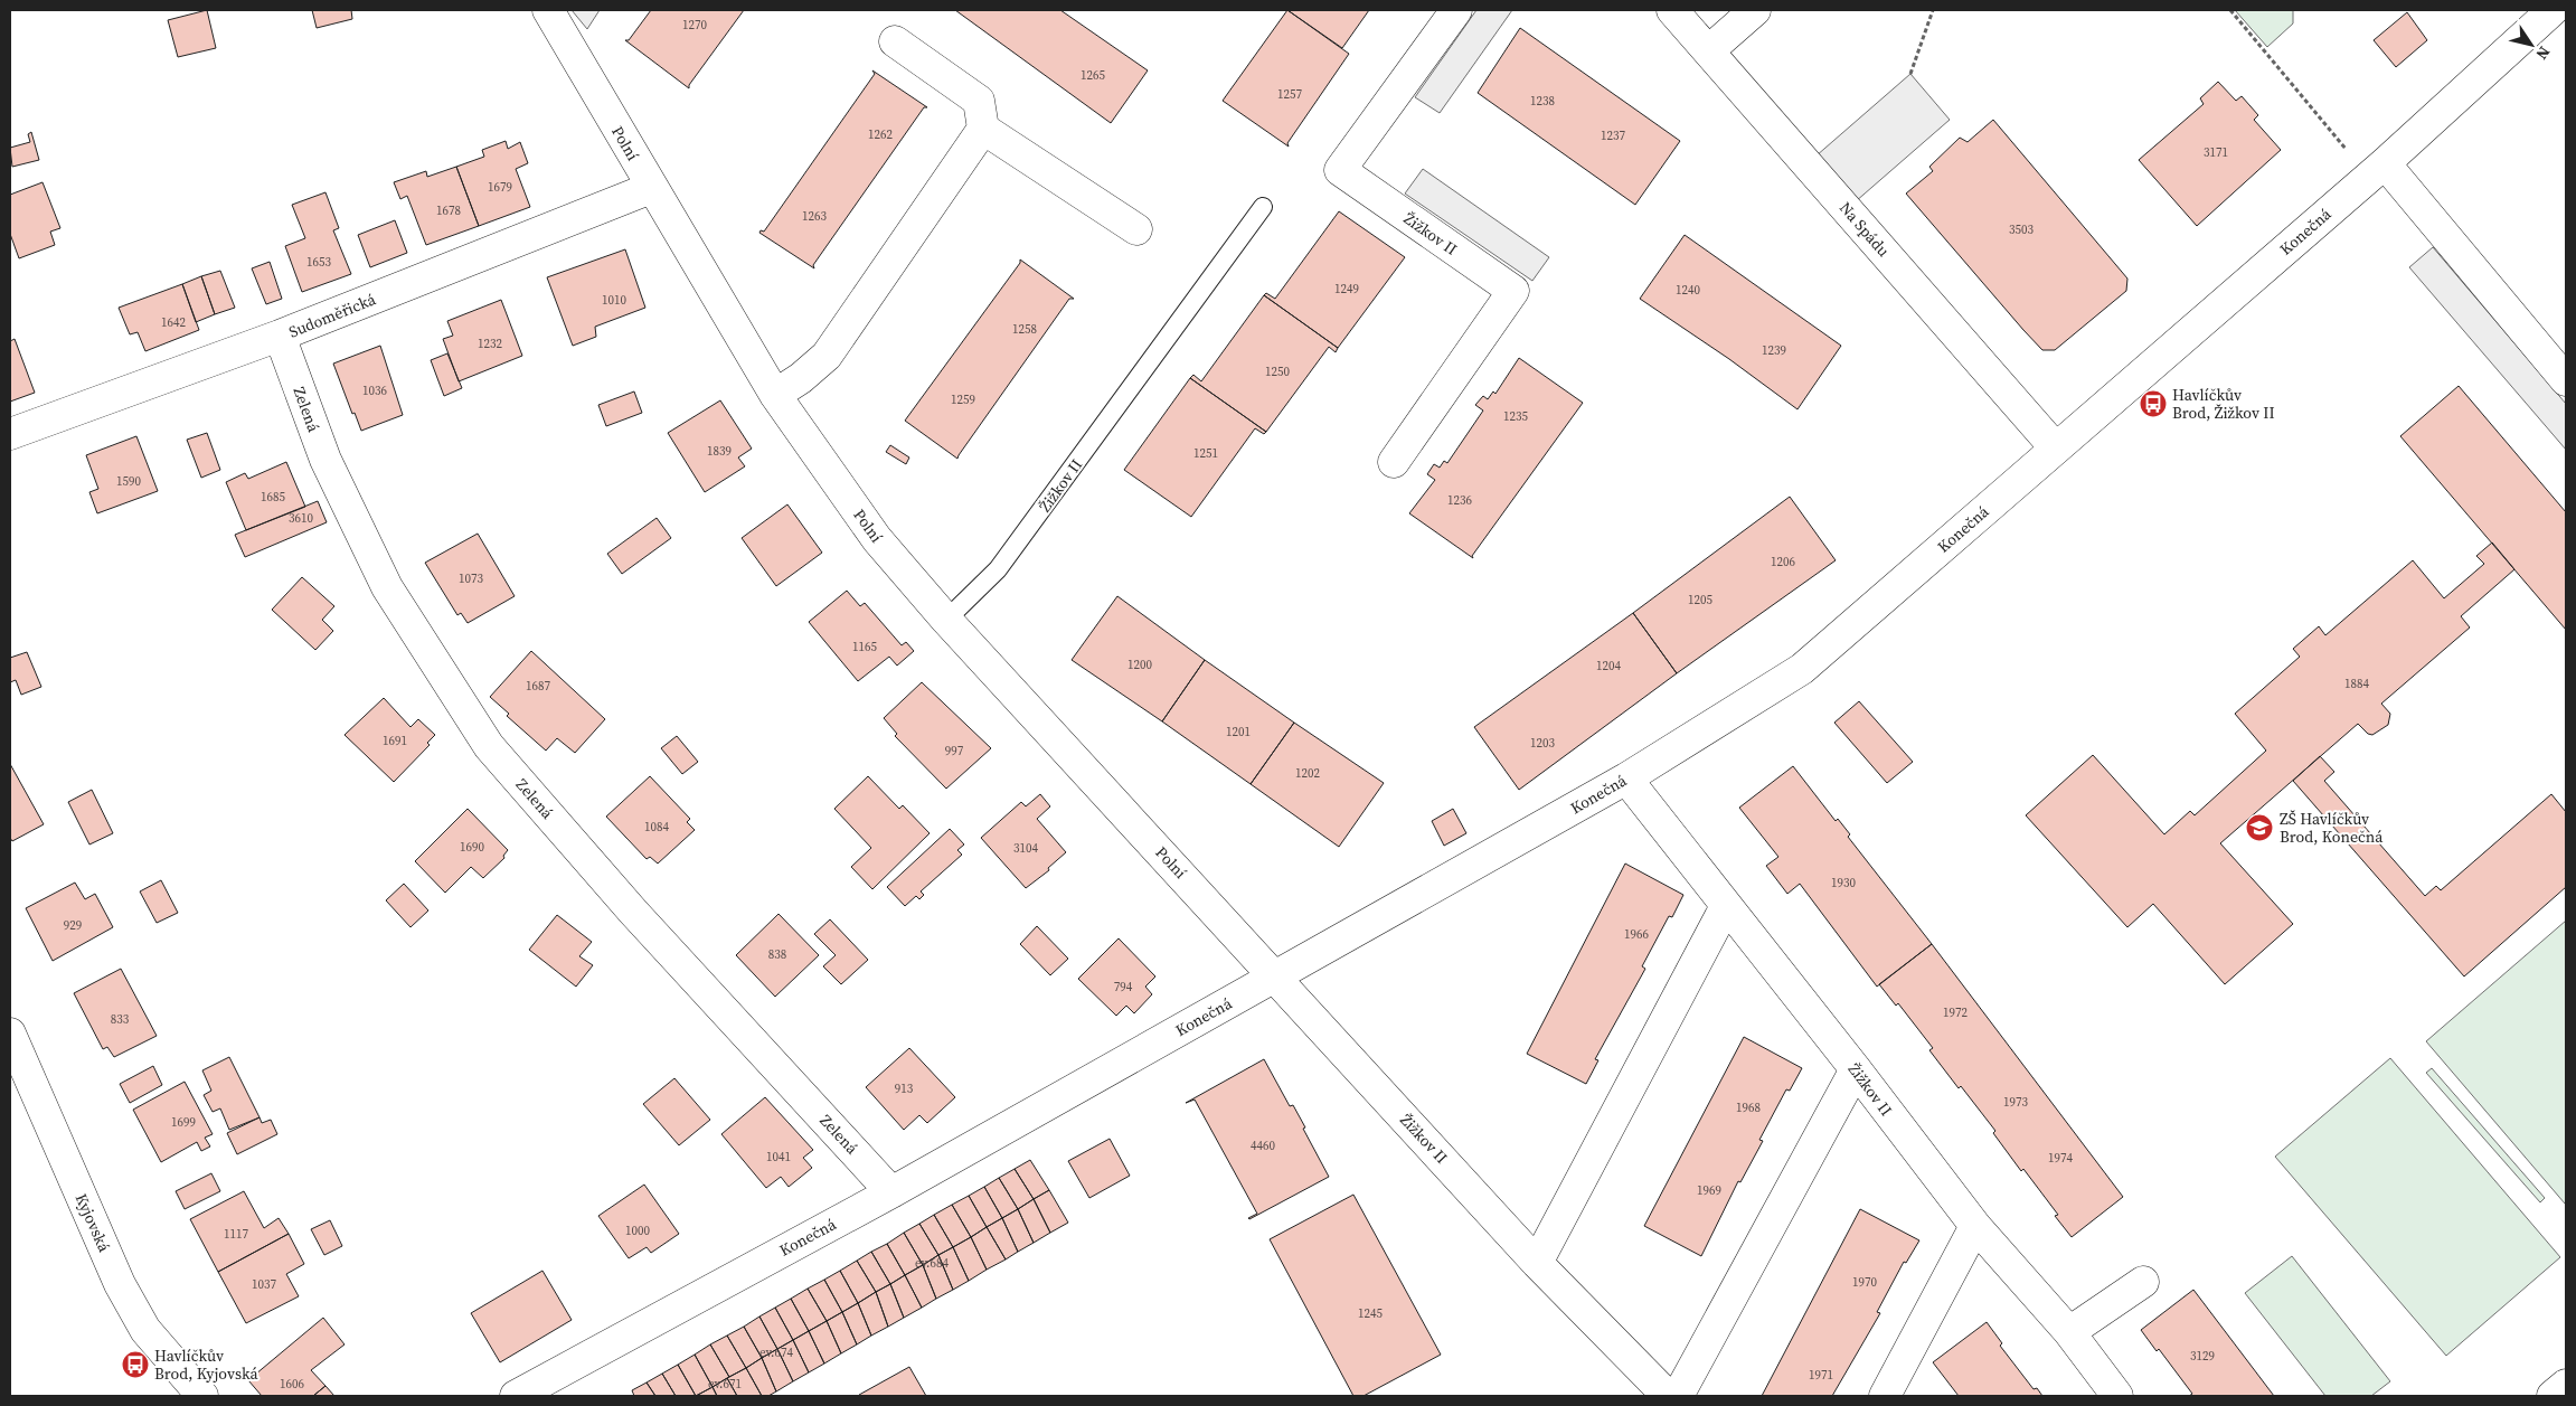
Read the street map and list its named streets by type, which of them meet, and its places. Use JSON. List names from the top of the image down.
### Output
{
  "streets": {
    "street": [
      "Polní",
      "Na Spádu",
      "Konečná",
      "Žižkov II",
      "Sudoměřická",
      "Zelená",
      "Kyjovská"
    ]
  },
  "crossings": [
    ["Polní", "Konečná"],
    ["Polní", "Žižkov II"],
    ["Polní", "Sudoměřická"],
    ["Na Spádu", "Konečná"],
    ["Konečná", "Žižkov II"],
    ["Konečná", "Zelená"],
    ["Sudoměřická", "Zelená"]
  ],
  "places": {
    "bus stop": ["Havlíčkův Brod, Žižkov II", "Havlíčkův Brod, Kyjovská"],
    "school or university": ["ZŠ Havlíčkův Brod, Konečná"]
  },
  "house_numbers": [
    "1270",
    "1265",
    "1257",
    "1238",
    "1262",
    "1237",
    "3171",
    "1679",
    "1678",
    "1263",
    "3503",
    "1653",
    "1249",
    "1240",
    "1010",
    "1642",
    "1258",
    "1232",
    "1239",
    "1250",
    "1036",
    "1259",
    "1235",
    "1839",
    "1251",
    "1590",
    "1685",
    "1236",
    "3610",
    "1206",
    "1073",
    "1205",
    "1165",
    "1200",
    "1204",
    "1884",
    "1687",
    "1201",
    "1691",
    "1203",
    "997",
    "1202",
    "1084",
    "1690",
    "3104",
    "1930",
    "929",
    "1966",
    "838",
    "794",
    "1972",
    "833",
    "913",
    "1973",
    "1968",
    "1699",
    "4460",
    "1041",
    "1974",
    "1969",
    "1000",
    "1117",
    "ev.684",
    "1970",
    "1037",
    "1245",
    "ev.674",
    "3129",
    "1971",
    "1606",
    "ev.671"
  ],
  "north": "bottom right"
}
